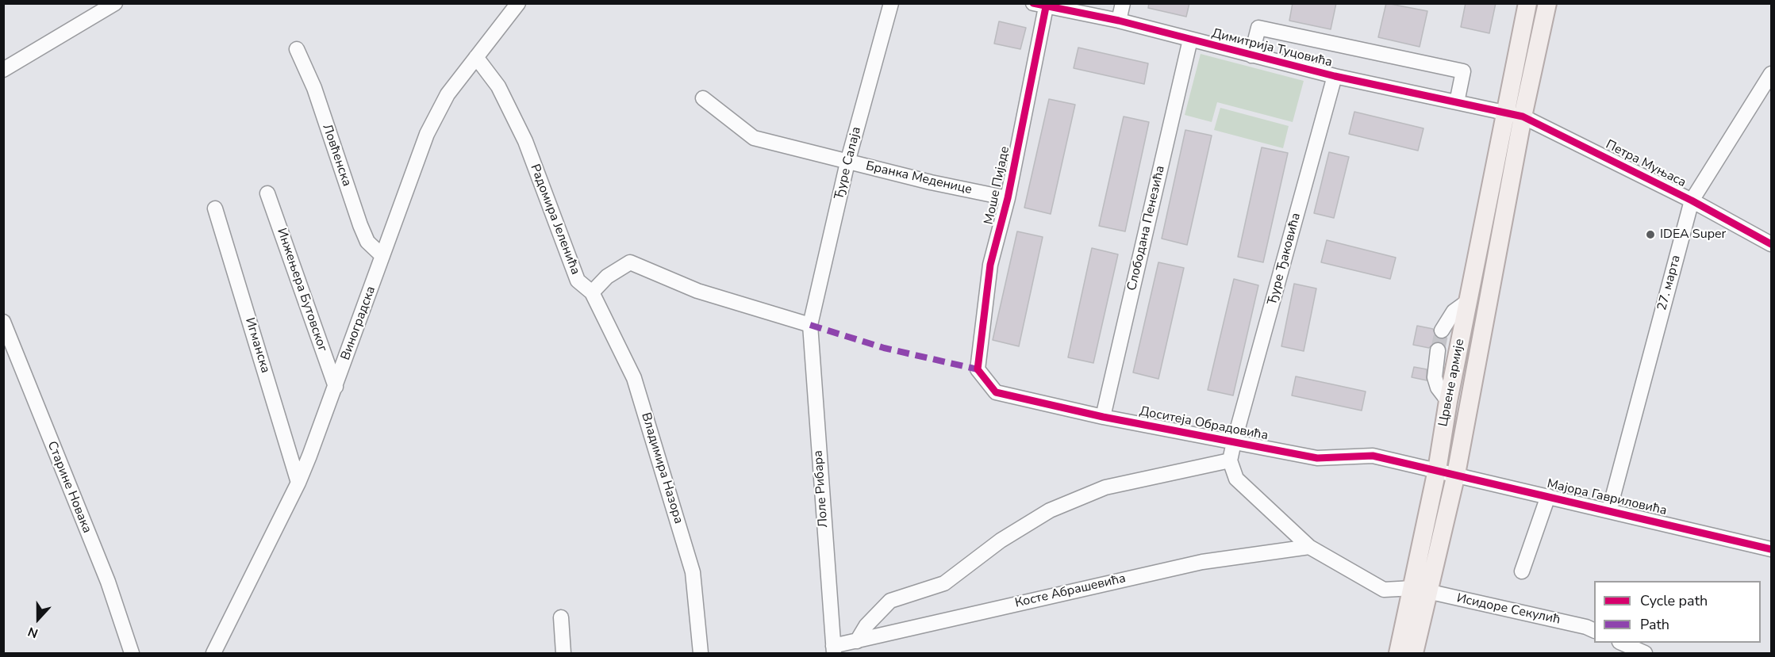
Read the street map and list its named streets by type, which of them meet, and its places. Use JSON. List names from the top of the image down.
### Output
{
  "streets": {
    "main road": ["Црвене армије"],
    "street": [
      "Димитрија Туцовића",
      "Ловћенска",
      "Ђуре Салаја",
      "Петра Муњаса",
      "Бранка Меденице",
      "Моше Пијаде",
      "Радомира Јеленића",
      "Слободана Пенезића",
      "Ђуре Ђаковића",
      "27. марта",
      "Инжењера Бутовског",
      "Виноградска",
      "Игманска",
      "Доситеја Обрадовића",
      "Владимира Назора",
      "Старине Новака",
      "Лоле Рибара",
      "Мајора Гавриловића",
      "Косте Абрашевића",
      "Исидоре Секулић"
    ]
  },
  "crossings": [
    ["Димитрија Туцовића", "Петра Муњаса"],
    ["Димитрија Туцовића", "Моше Пијаде"],
    ["Димитрија Туцовића", "Слободана Пенезића"],
    ["Димитрија Туцовића", "Ђуре Ђаковића"],
    ["Димитрија Туцовића", "Црвене армије"],
    ["Ловћенска", "Виноградска"],
    ["Ђуре Салаја", "Бранка Меденице"],
    ["Ђуре Салаја", "Лоле Рибара"],
    ["Петра Муњаса", "27. марта"],
    ["Петра Муњаса", "Црвене армије"],
    ["Бранка Меденице", "Моше Пијаде"],
    ["Моше Пијаде", "Доситеја Обрадовића"],
    ["Радомира Јеленића", "Виноградска"],
    ["Радомира Јеленића", "Владимира Назора"],
    ["Слободана Пенезића", "Доситеја Обрадовића"],
    ["Ђуре Ђаковића", "Доситеја Обрадовића"],
    ["27. марта", "Мајора Гавриловића"],
    ["Инжењера Бутовског", "Виноградска"],
    ["Виноградска", "Игманска"],
    ["Црвене армије", "Доситеја Обрадовића"],
    ["Црвене армије", "Мајора Гавриловића"],
    ["Црвене армије", "Исидоре Секулић"],
    ["Доситеја Обрадовића", "Мајора Гавриловића"],
    ["Лоле Рибара", "Косте Абрашевића"]
  ],
  "places": ["IDEA Super"],
  "legend": ["Cycle path", "Path"],
  "north": "bottom"
}
